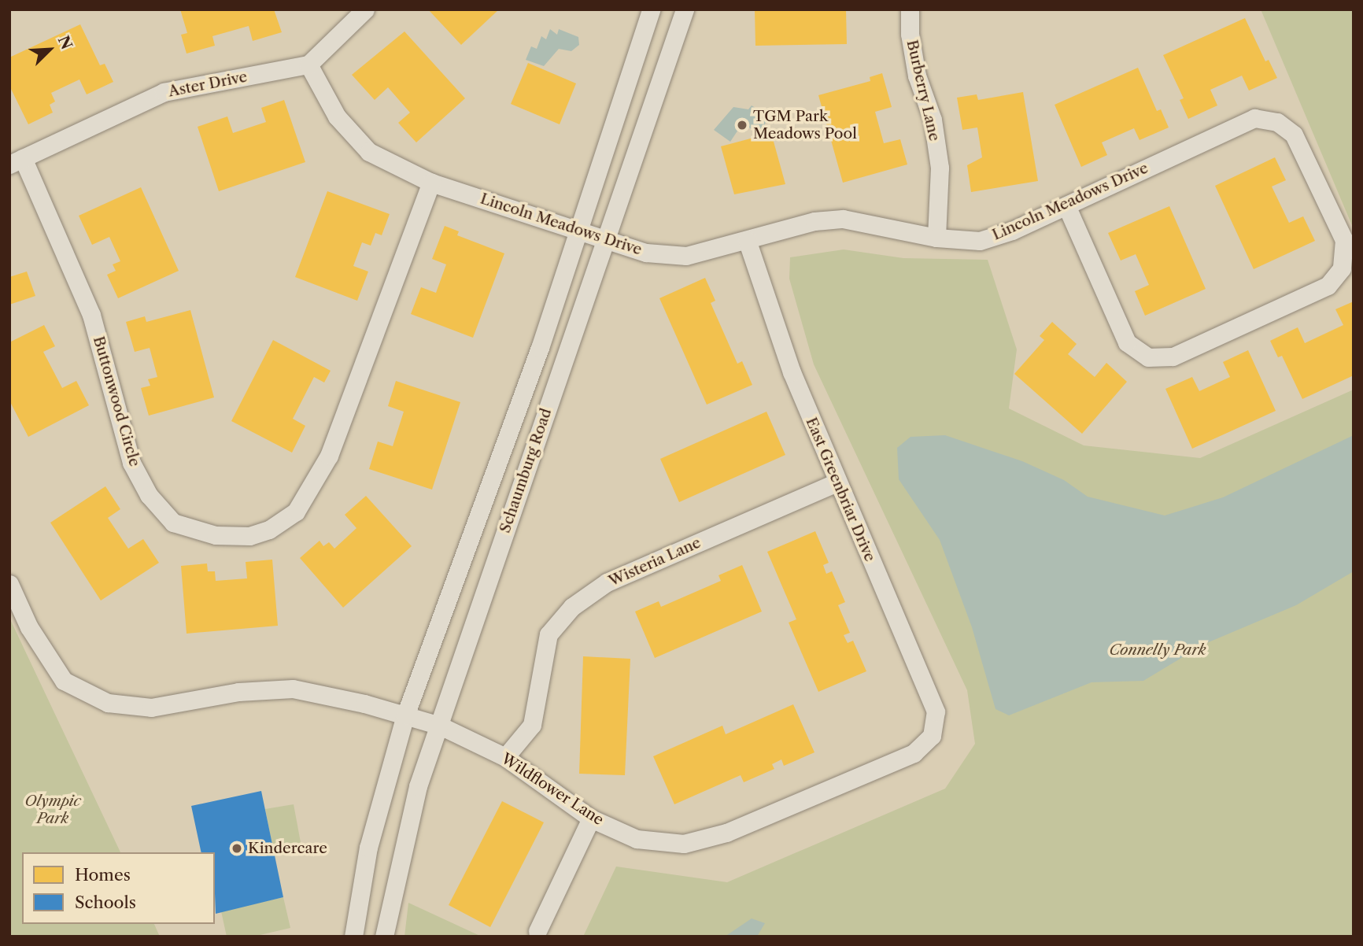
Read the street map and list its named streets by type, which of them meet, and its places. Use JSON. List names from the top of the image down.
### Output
{
  "streets": {
    "street": [
      "Aster Drive",
      "Burberry Lane",
      "Lincoln Meadows Drive",
      "Buttonwood Circle",
      "Schaumburg Road",
      "East Greenbriar Drive",
      "Wisteria Lane",
      "Wildflower Lane"
    ]
  },
  "crossings": [
    ["Aster Drive", "Lincoln Meadows Drive"],
    ["Aster Drive", "Buttonwood Circle"],
    ["Burberry Lane", "Lincoln Meadows Drive"],
    ["Lincoln Meadows Drive", "Buttonwood Circle"],
    ["Lincoln Meadows Drive", "Schaumburg Road"],
    ["Lincoln Meadows Drive", "East Greenbriar Drive"],
    ["Schaumburg Road", "Wildflower Lane"],
    ["East Greenbriar Drive", "Wisteria Lane"],
    ["East Greenbriar Drive", "Wildflower Lane"],
    ["Wisteria Lane", "Wildflower Lane"]
  ],
  "parks": ["Connelly Park", "Olympic Park"],
  "places": ["TGM Park Meadows Pool", "Kindercare"],
  "legend": ["Homes", "Schools"],
  "north": "top right"
}
